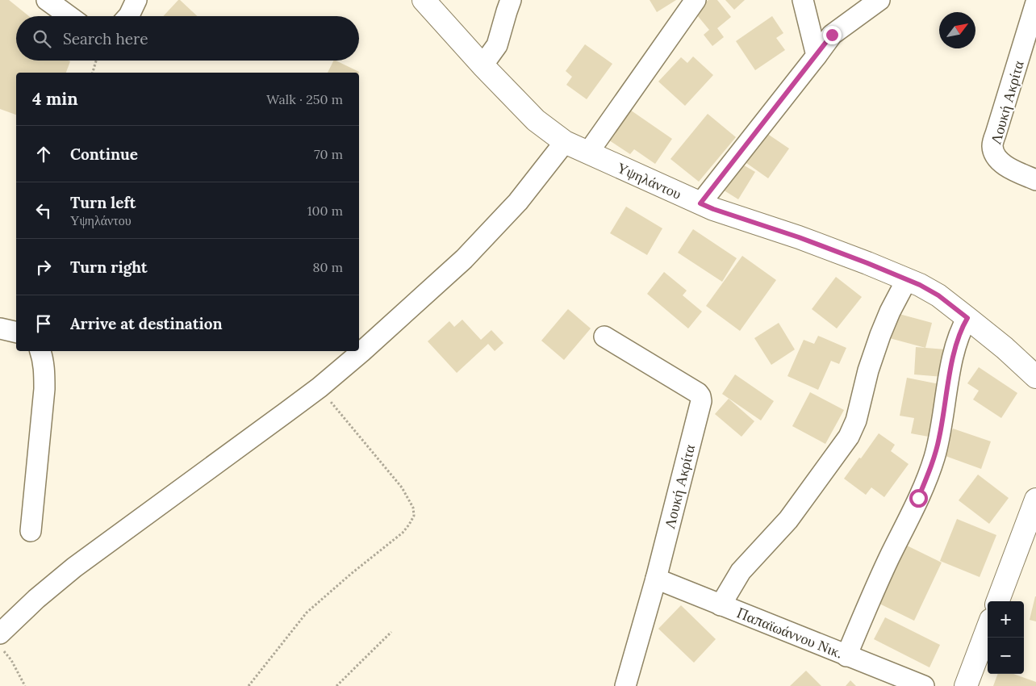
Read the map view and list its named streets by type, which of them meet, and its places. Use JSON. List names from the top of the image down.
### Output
{
  "streets": {
    "street": ["Λουκή Ακρίτα", "Υψηλάντου", "Παπαϊωάννου Νικ."]
  },
  "crossings": [
    ["Λουκή Ακρίτα", "Παπαϊωάννου Νικ."]
  ],
  "north": "top right",
  "page": {
    "search": "Search here",
    "heading": ["4 min", "Walk · 250 m"],
    "list": [
      ["Continue", "70 m"],
      ["Turn left", "Υψηλάντου", "100 m"],
      ["Turn right", "80 m"],
      "Arrive at destination"
    ],
    "map_buttons": ["+", "−"]
  }
}
